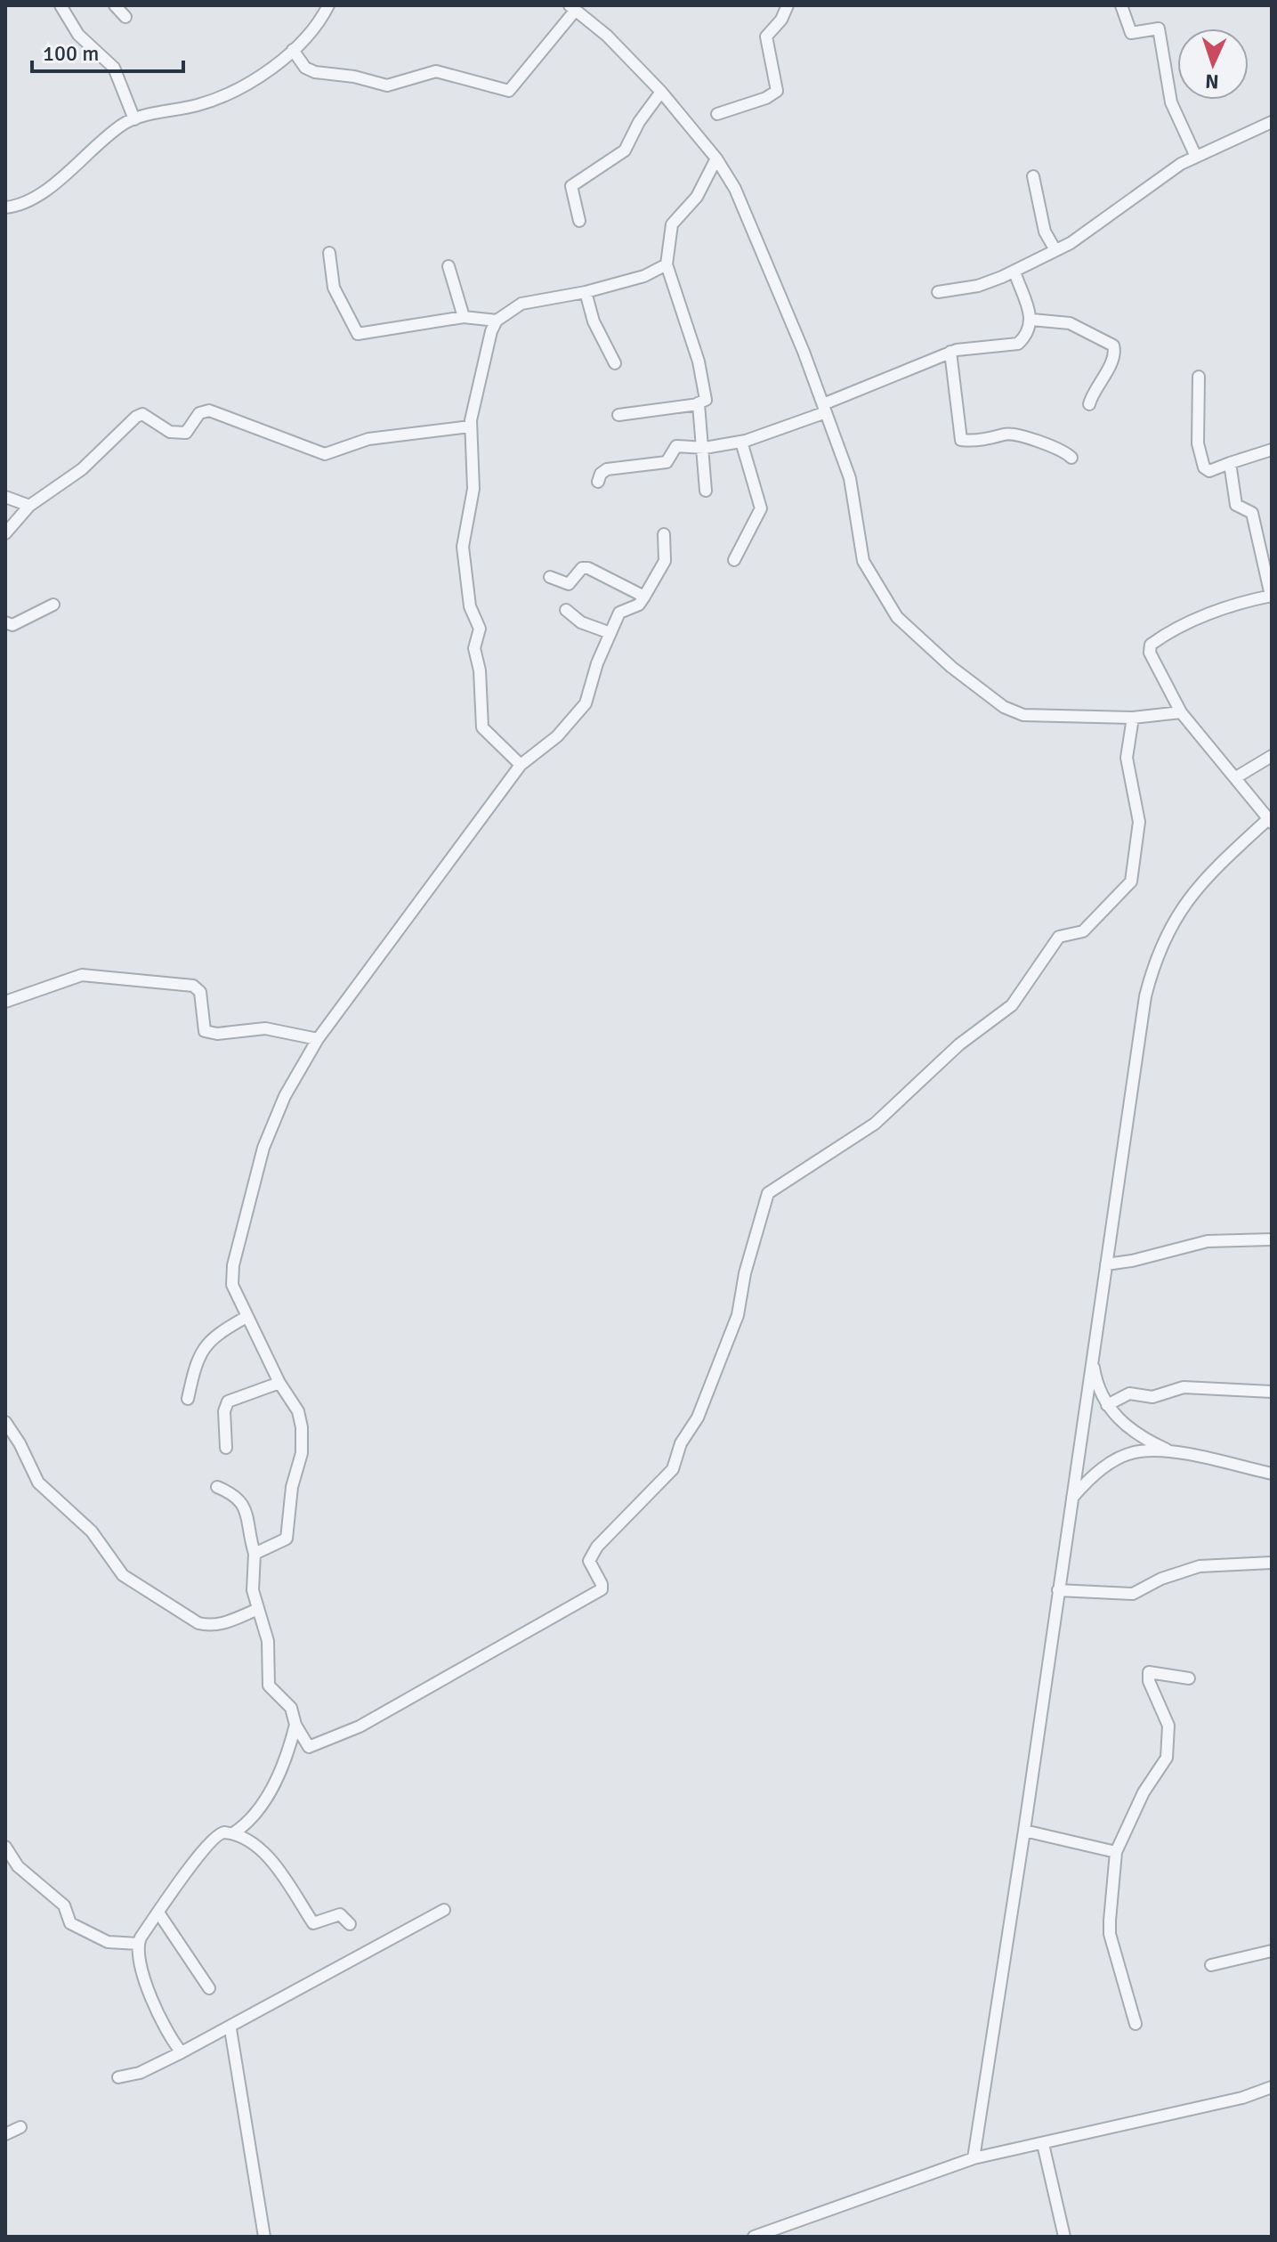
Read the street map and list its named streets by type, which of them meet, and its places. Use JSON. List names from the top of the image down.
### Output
{
  "scale_bar": "100 m",
  "north": "bottom"
}
